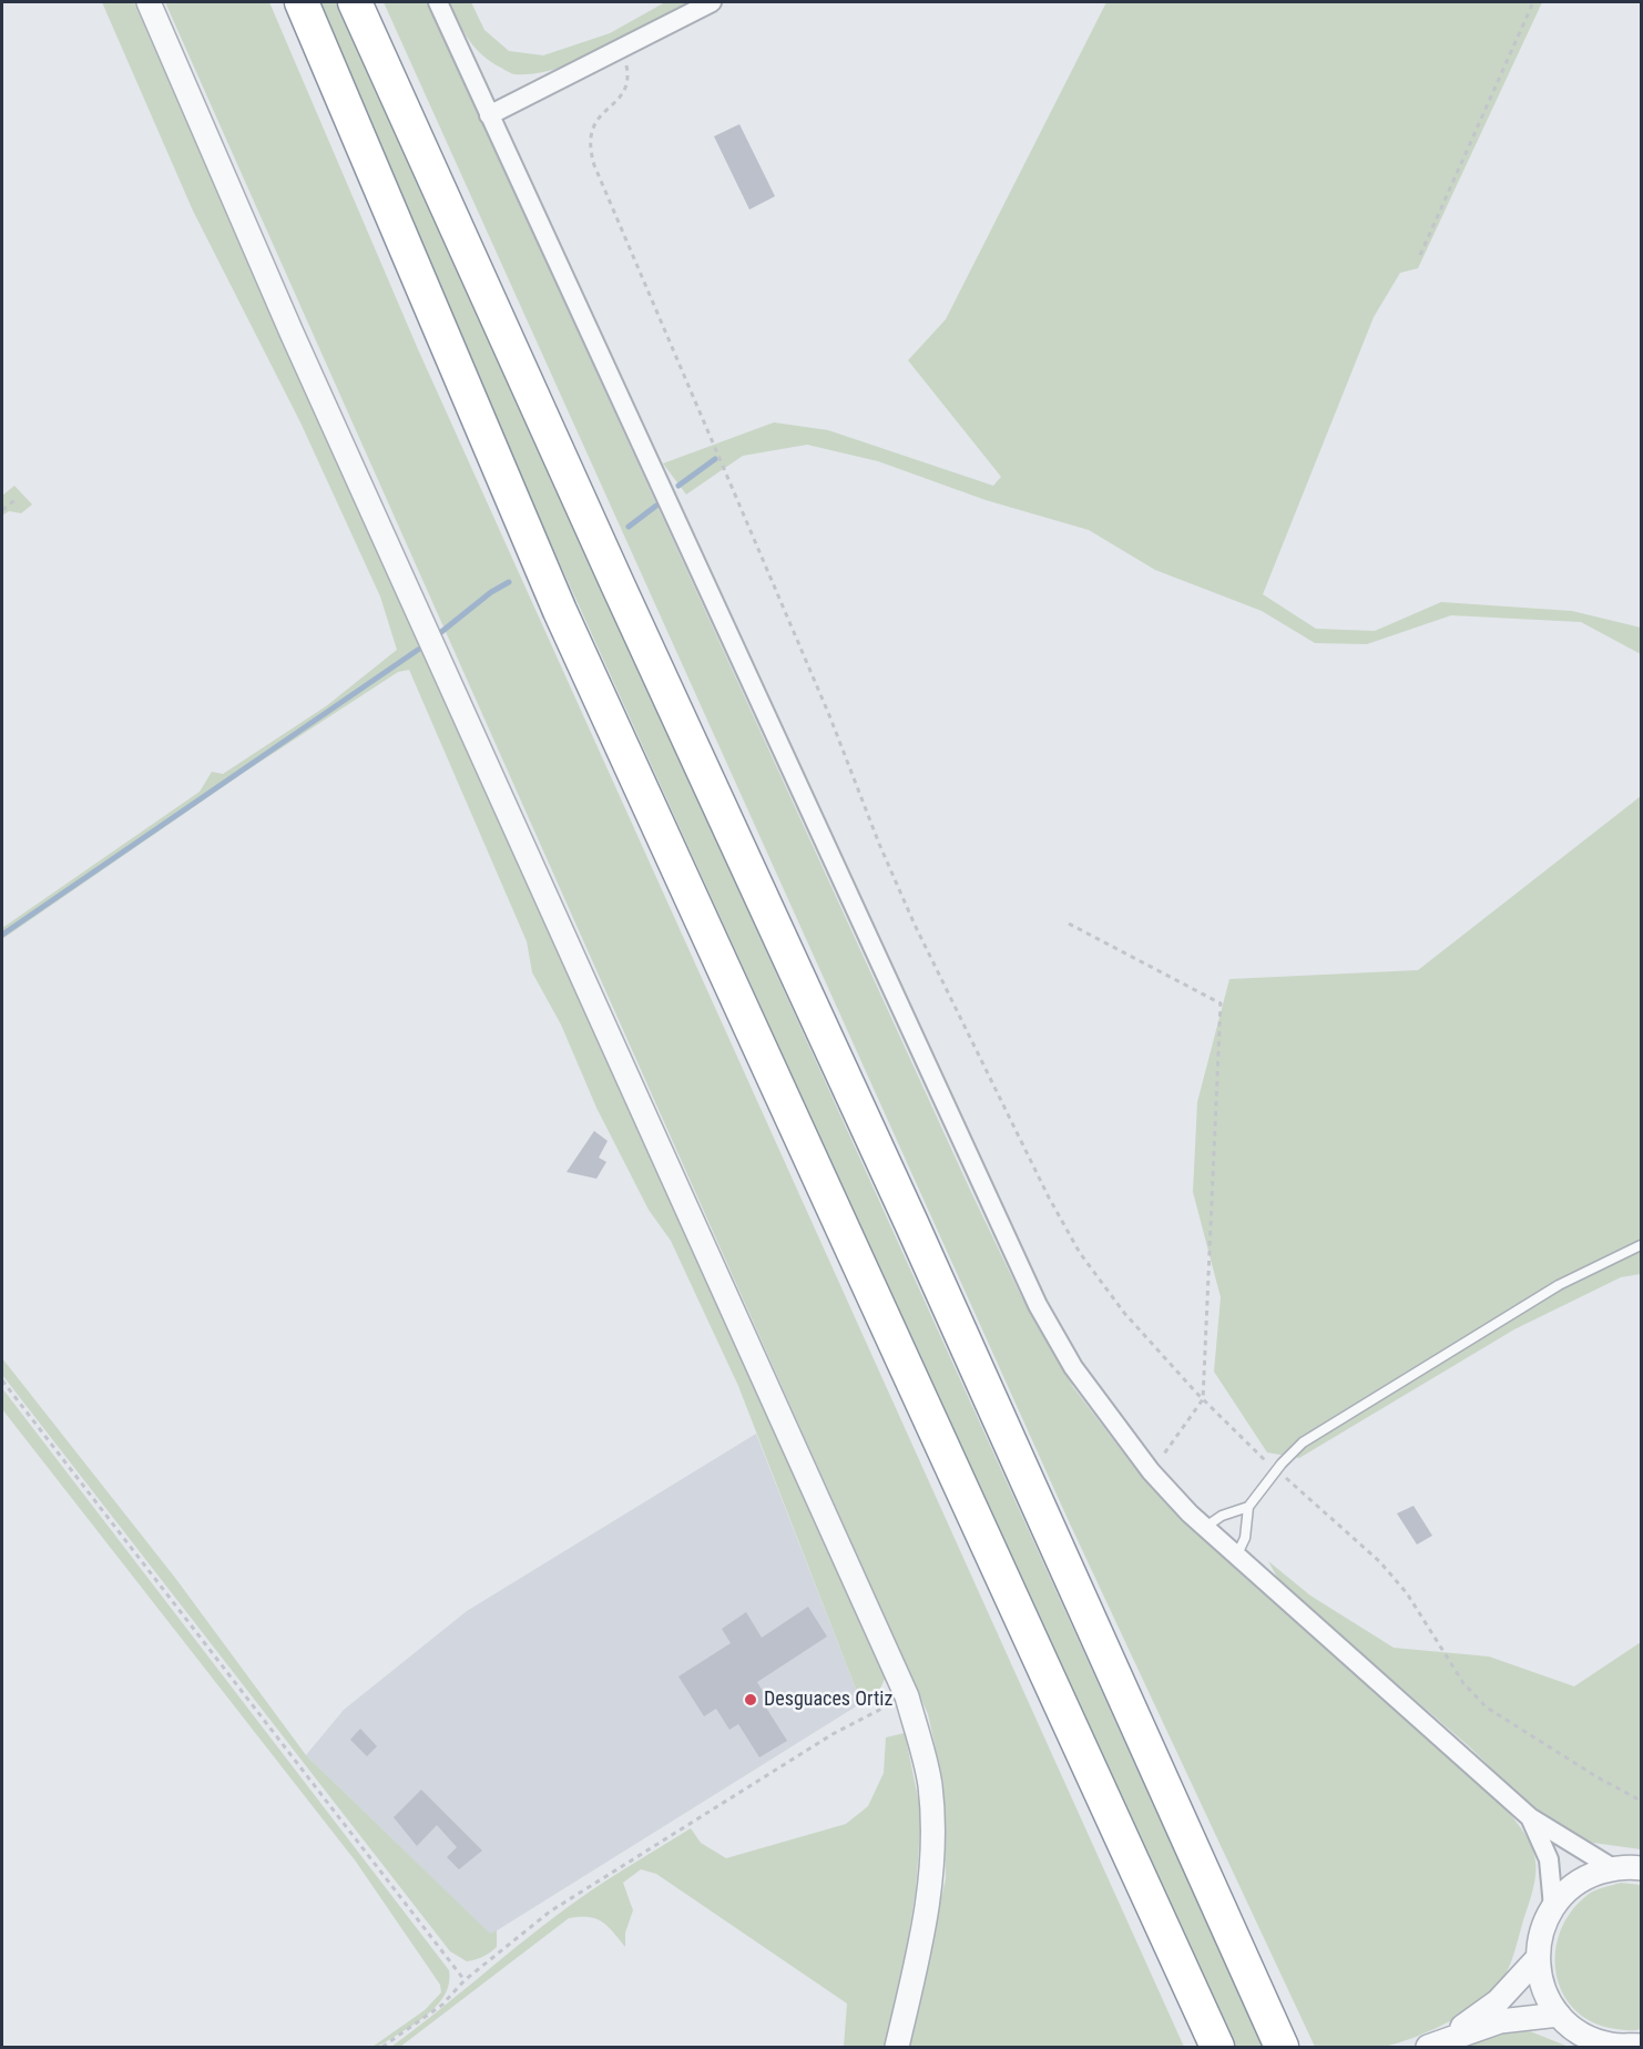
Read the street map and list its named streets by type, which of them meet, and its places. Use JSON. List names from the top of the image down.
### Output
{
  "places": ["Desguaces Ortiz"]
}
